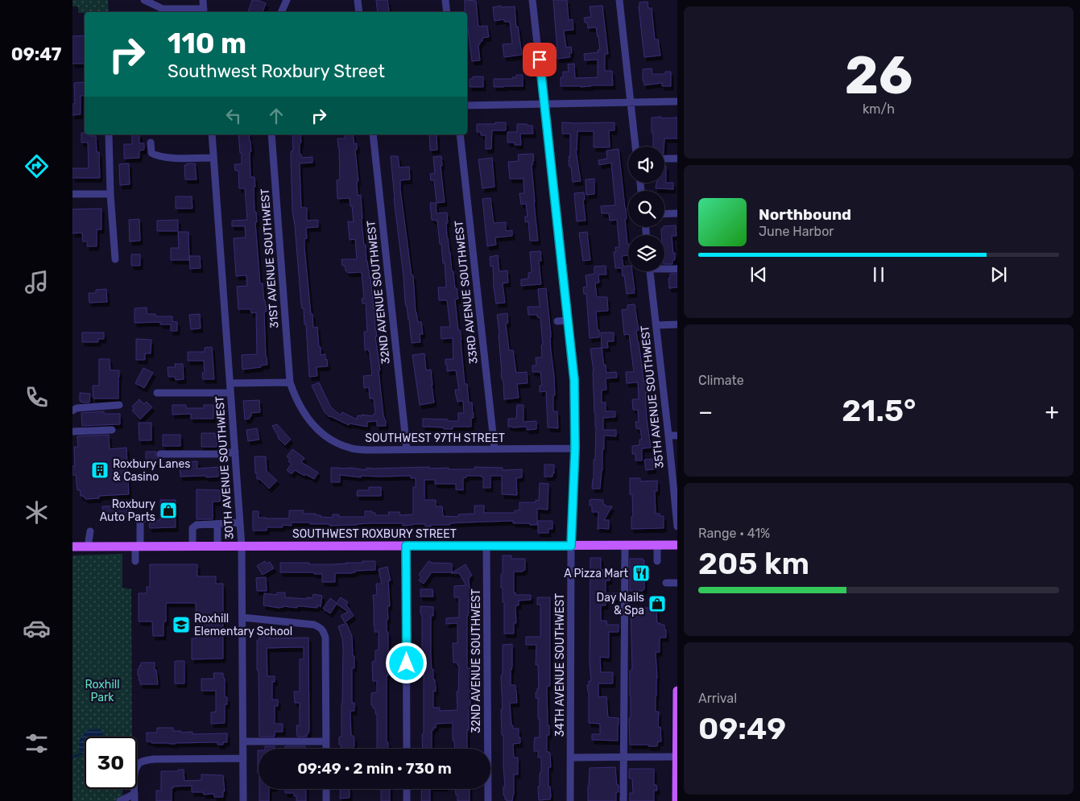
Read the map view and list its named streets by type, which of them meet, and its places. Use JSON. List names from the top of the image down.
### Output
{
  "streets": {
    "main road": ["SOUTHWEST ROXBURY STREET"],
    "street": [
      "31ST AVENUE SOUTHWEST",
      "32ND AVENUE SOUTHWEST",
      "33RD AVENUE SOUTHWEST",
      "35TH AVENUE SOUTHWEST",
      "SOUTHWEST 97TH STREET",
      "30TH AVENUE SOUTHWEST",
      "34TH AVENUE SOUTHWEST"
    ]
  },
  "crossings": [
    ["31ST AVENUE SOUTHWEST", "SOUTHWEST 97TH STREET"],
    ["32ND AVENUE SOUTHWEST", "SOUTHWEST 97TH STREET"],
    ["32ND AVENUE SOUTHWEST", "SOUTHWEST ROXBURY STREET"],
    ["33RD AVENUE SOUTHWEST", "SOUTHWEST 97TH STREET"],
    ["SOUTHWEST 97TH STREET", "34TH AVENUE SOUTHWEST"],
    ["30TH AVENUE SOUTHWEST", "SOUTHWEST ROXBURY STREET"],
    ["SOUTHWEST ROXBURY STREET", "34TH AVENUE SOUTHWEST"]
  ],
  "parks": ["Roxhill Park"],
  "places": {
    "building": ["Roxbury Lanes & Casino"],
    "shop": ["Roxbury Auto Parts", "Day Nails & Spa"],
    "restaurant": ["A Pizza Mart"],
    "school or university": ["Roxhill Elementary School"]
  },
  "page": {
    "tabs": "09:47",
    "tile": [
      ["26", "km/h"],
      "Climate",
      ["Range · 41%", "205 km"],
      ["Arrival", "09:49"]
    ],
    "turn": ["110 m", "Southwest Roxbury Street"],
    "song": ["Northbound", "June Harbor"],
    "heat": ["−", "21.5°", "+"],
    "limit": "30",
    "trip": "09:49 · 2 min · 730 m"
  }
}
